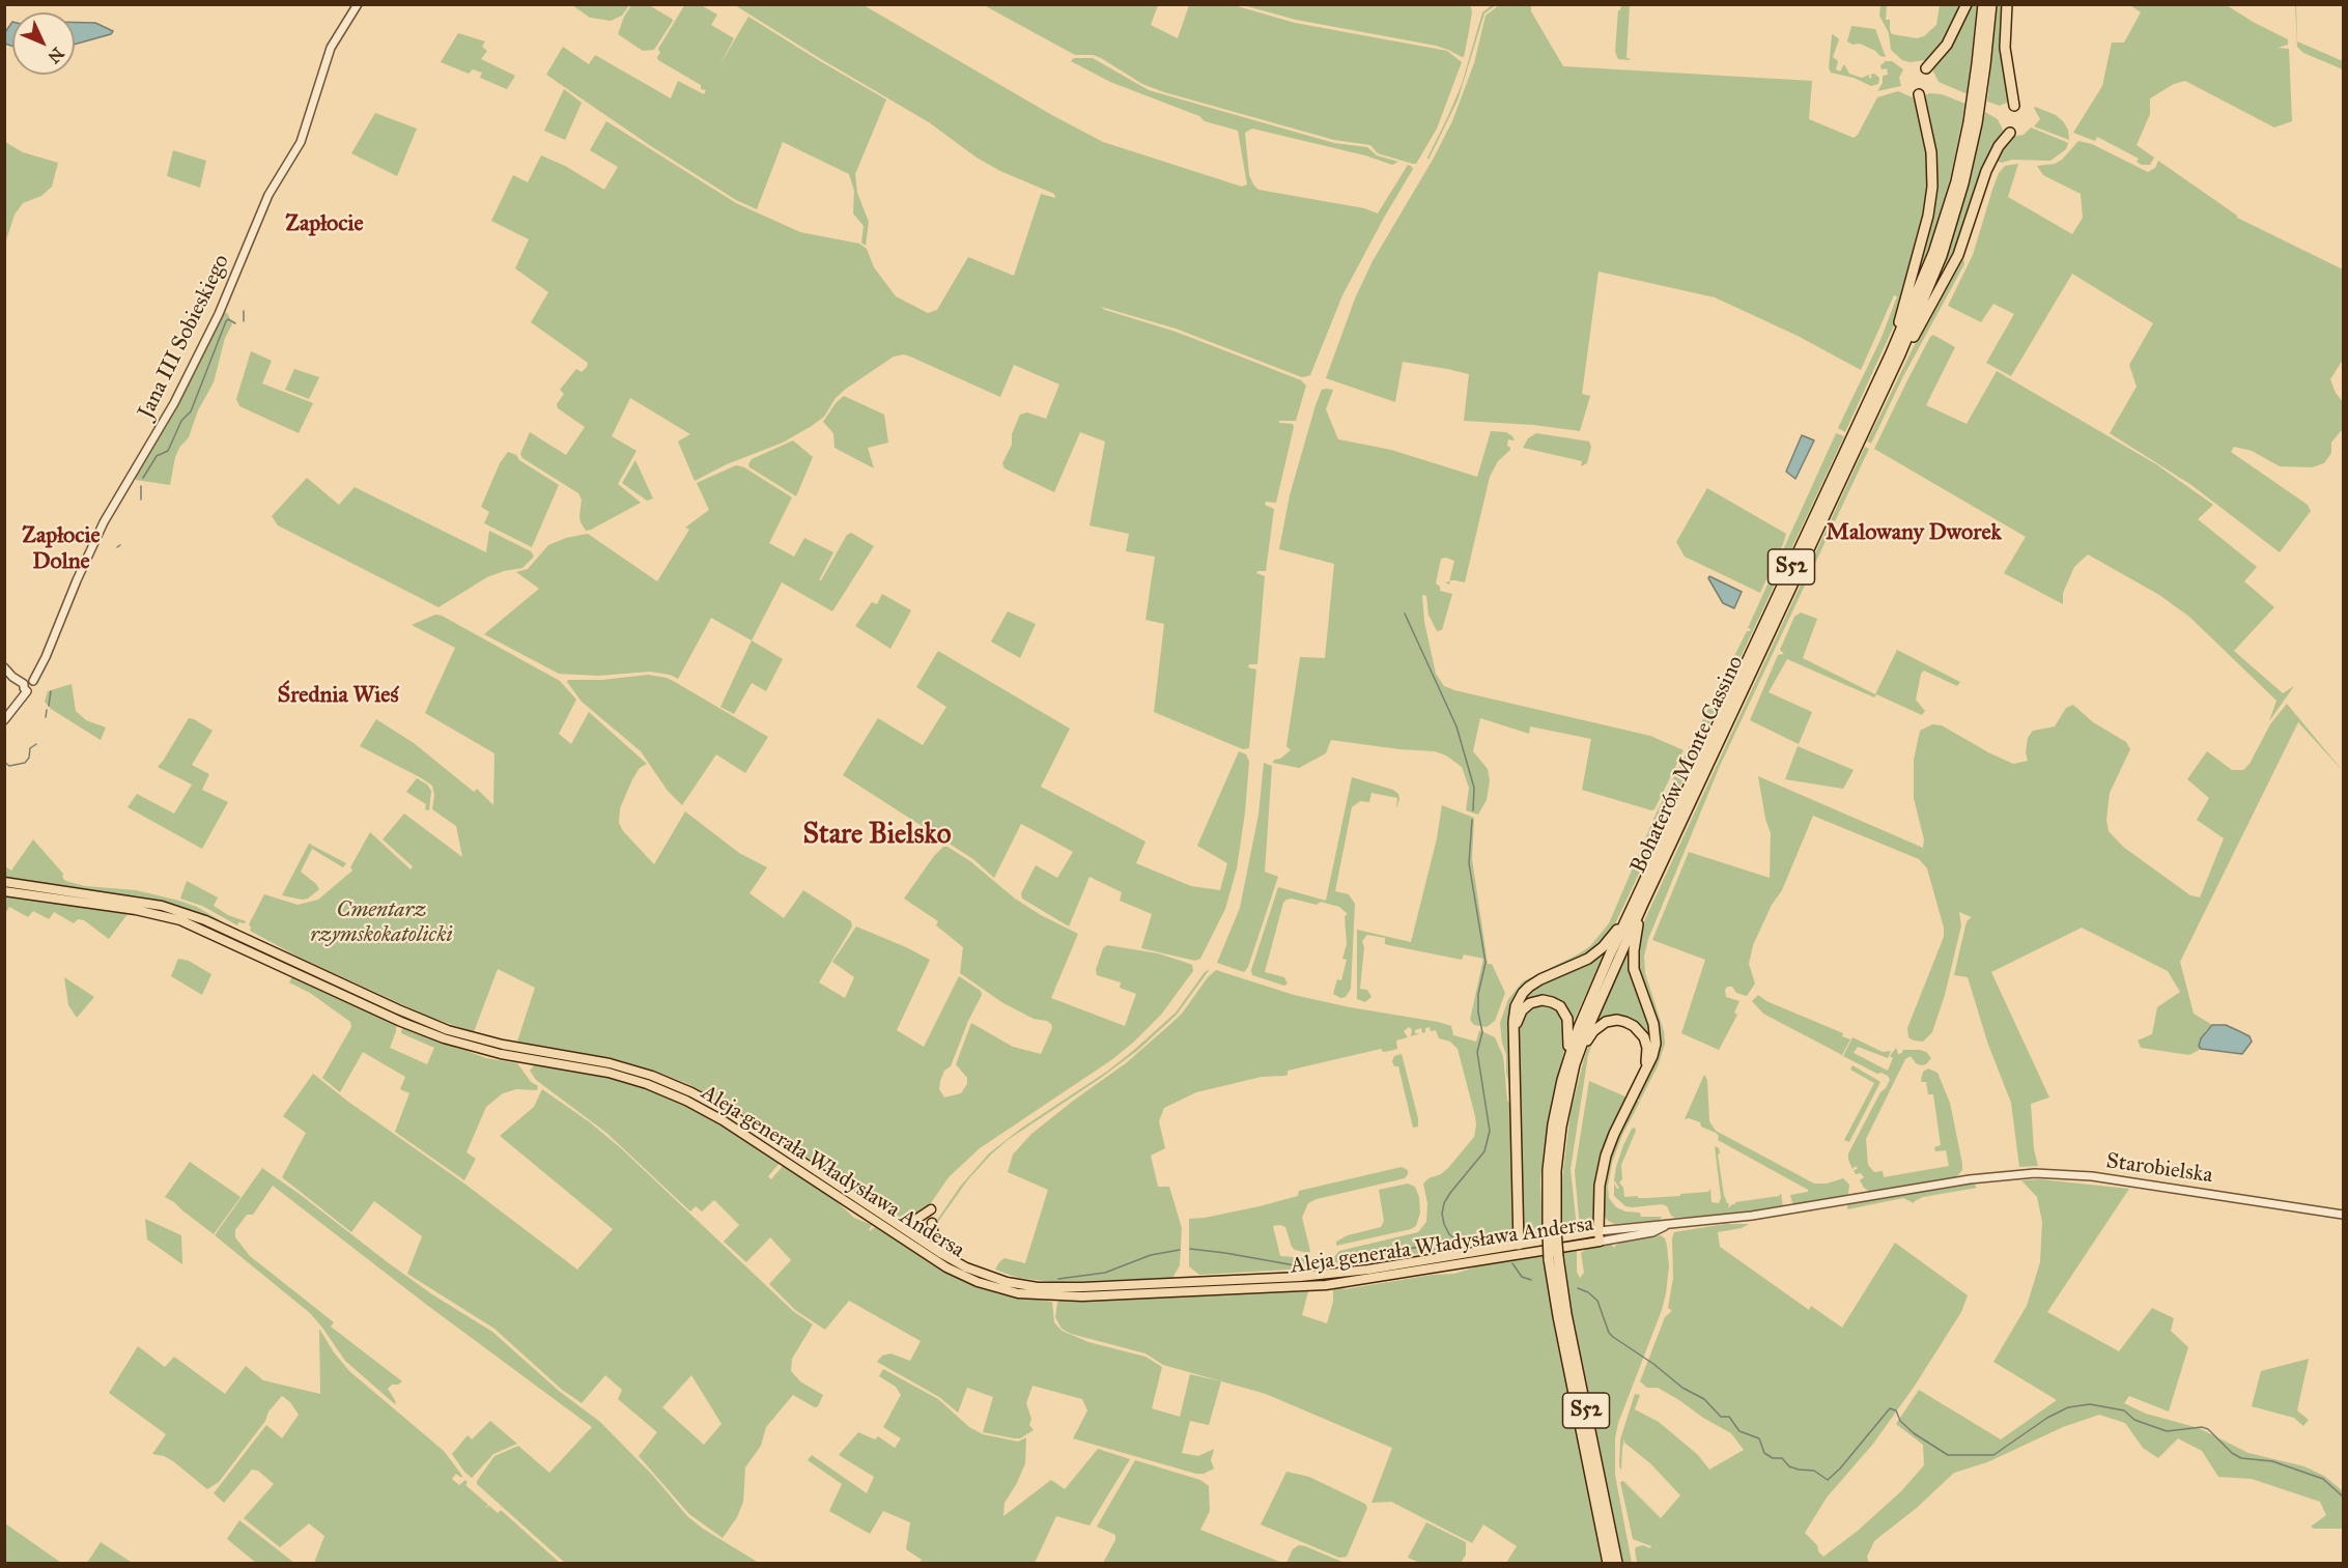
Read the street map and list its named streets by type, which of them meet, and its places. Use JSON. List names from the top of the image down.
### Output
{
  "streets": {
    "highway": ["S52", "Bohaterów Monte Cassino"],
    "main road": ["Aleja generała Władysława Andersa"],
    "street": ["Jana III Sobieskiego", "Starobielska"]
  },
  "crossings": [
    ["Starobielska", "Aleja generała Władysława Andersa"]
  ],
  "districts": [
    "Zapłocie",
    "Malowany Dworek",
    "Zapłocie Dolne",
    "Średnia Wieś",
    "Stare Bielsko"
  ],
  "parks": ["Cmentarz rzymskokatolicki"],
  "north": "bottom right"
}
